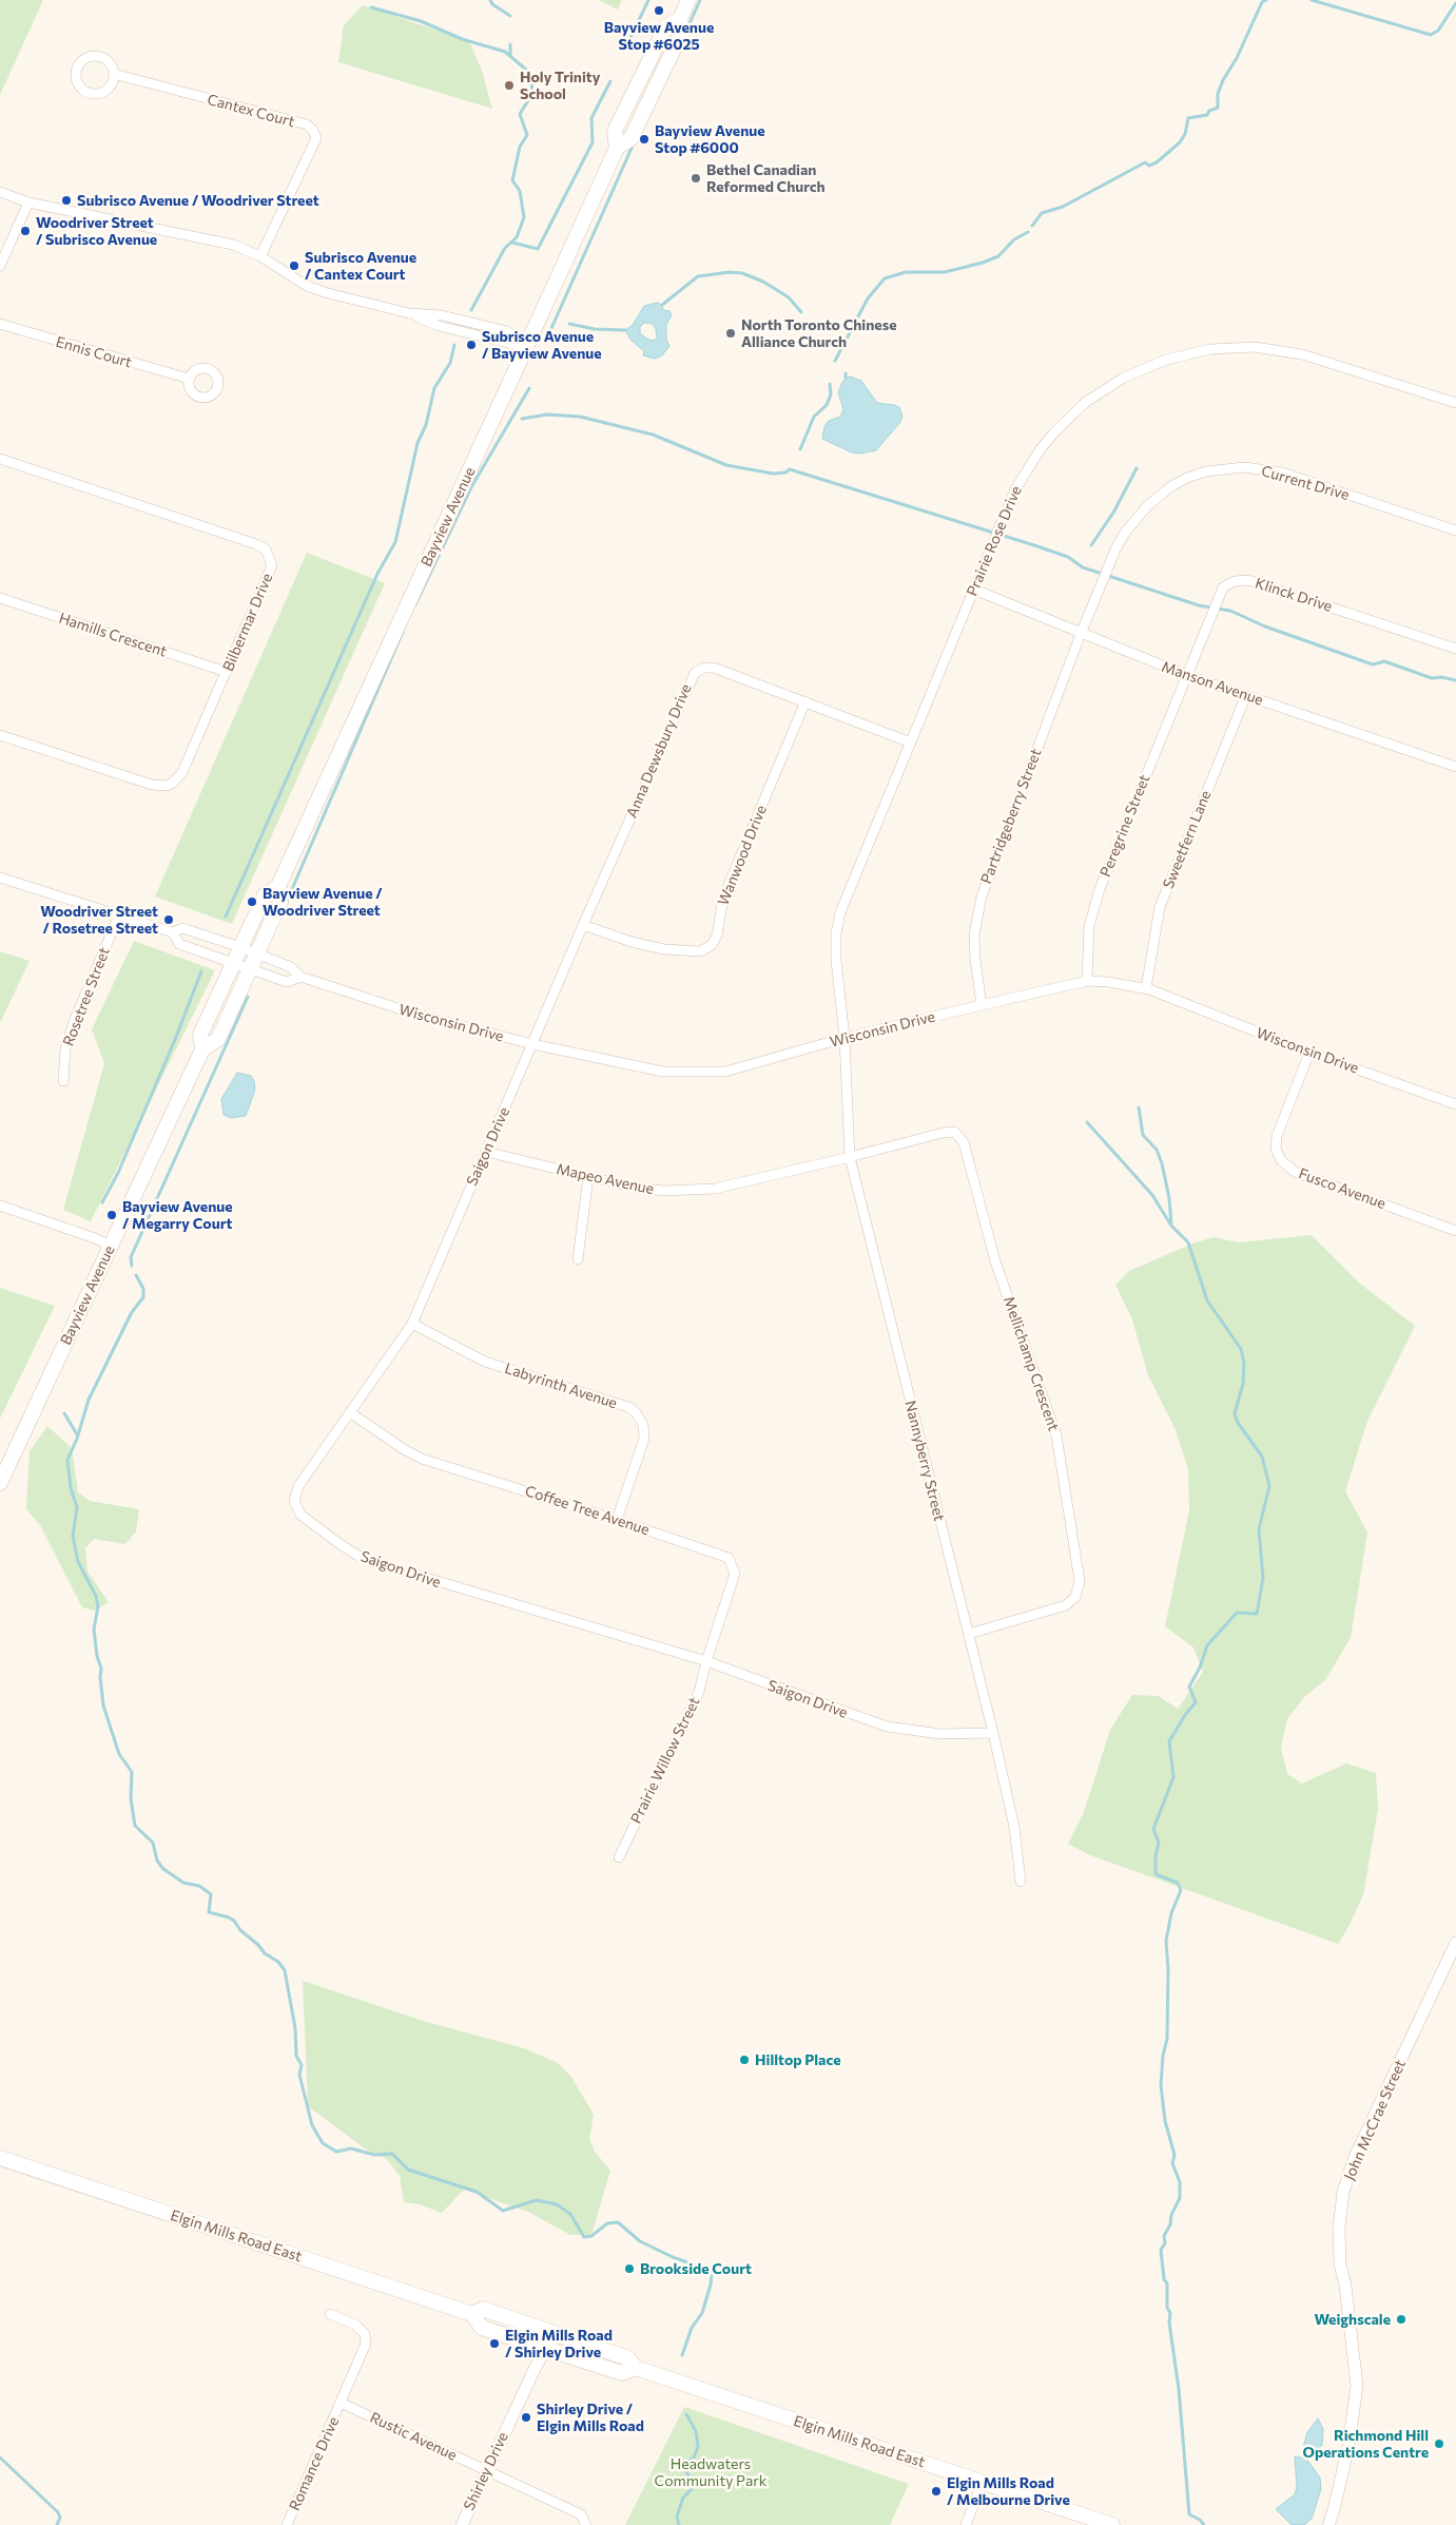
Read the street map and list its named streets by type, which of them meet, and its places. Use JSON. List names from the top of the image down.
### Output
{
  "streets": {
    "main road": ["Bayview Avenue", "Elgin Mills Road East"],
    "street": [
      "Cantex Court",
      "Ennis Court",
      "Current Drive",
      "Prairie Rose Drive",
      "Klinck Drive",
      "Bilbermar Drive",
      "Hamills Crescent",
      "Manson Avenue",
      "Anna Dewsbury Drive",
      "Partridgeberry Street",
      "Peregrine Street",
      "Sweetfern Lane",
      "Wanwood Drive",
      "Rosetree Street",
      "Wisconsin Drive",
      "Saigon Drive",
      "Mapeo Avenue",
      "Fusco Avenue",
      "Mellichamp Crescent",
      "Labyrinth Avenue",
      "Nannyberry Street",
      "Coffee Tree Avenue",
      "Prairie Willow Street",
      "John McCrae Street",
      "Rustic Avenue",
      "Romance Drive",
      "Shirley Drive"
    ]
  },
  "crossings": [
    ["Current Drive", "Manson Avenue"],
    ["Current Drive", "Partridgeberry Street"],
    ["Bayview Avenue", "Wisconsin Drive"],
    ["Prairie Rose Drive", "Manson Avenue"],
    ["Prairie Rose Drive", "Anna Dewsbury Drive"],
    ["Prairie Rose Drive", "Wisconsin Drive"],
    ["Prairie Rose Drive", "Nannyberry Street"],
    ["Klinck Drive", "Manson Avenue"],
    ["Klinck Drive", "Peregrine Street"],
    ["Bilbermar Drive", "Hamills Crescent"],
    ["Manson Avenue", "Partridgeberry Street"],
    ["Manson Avenue", "Peregrine Street"],
    ["Manson Avenue", "Sweetfern Lane"],
    ["Anna Dewsbury Drive", "Wanwood Drive"],
    ["Anna Dewsbury Drive", "Wisconsin Drive"],
    ["Anna Dewsbury Drive", "Saigon Drive"],
    ["Partridgeberry Street", "Wisconsin Drive"],
    ["Peregrine Street", "Wisconsin Drive"],
    ["Sweetfern Lane", "Wisconsin Drive"],
    ["Wisconsin Drive", "Saigon Drive"],
    ["Wisconsin Drive", "Fusco Avenue"],
    ["Wisconsin Drive", "Nannyberry Street"],
    ["Saigon Drive", "Mapeo Avenue"],
    ["Saigon Drive", "Labyrinth Avenue"],
    ["Saigon Drive", "Nannyberry Street"],
    ["Saigon Drive", "Coffee Tree Avenue"],
    ["Saigon Drive", "Prairie Willow Street"],
    ["Mapeo Avenue", "Mellichamp Crescent"],
    ["Mapeo Avenue", "Nannyberry Street"],
    ["Mellichamp Crescent", "Nannyberry Street"],
    ["Labyrinth Avenue", "Coffee Tree Avenue"],
    ["Coffee Tree Avenue", "Prairie Willow Street"],
    ["Elgin Mills Road East", "Shirley Drive"],
    ["Rustic Avenue", "Romance Drive"],
    ["Rustic Avenue", "Shirley Drive"]
  ],
  "parks": ["Headwaters Community Park"],
  "places": [
    "Bayview Avenue Stop #6025",
    "Holy Trinity School",
    "Bayview Avenue Stop #6000",
    "Bethel Canadian Reformed Church",
    "Subrisco Avenue / Woodriver Street",
    "Woodriver Street / Subrisco Avenue",
    "Subrisco Avenue / Cantex Court",
    "North Toronto Chinese Alliance Church",
    "Subrisco Avenue / Bayview Avenue",
    "Bayview Avenue / Woodriver Street",
    "Woodriver Street / Rosetree Street",
    "Bayview Avenue / Megarry Court",
    "Hilltop Place",
    "Brookside Court",
    "Weighscale",
    "Elgin Mills Road / Shirley Drive",
    "Shirley Drive / Elgin Mills Road",
    "Richmond Hill Operations Centre",
    "Elgin Mills Road / Melbourne Drive"
  ]
}
